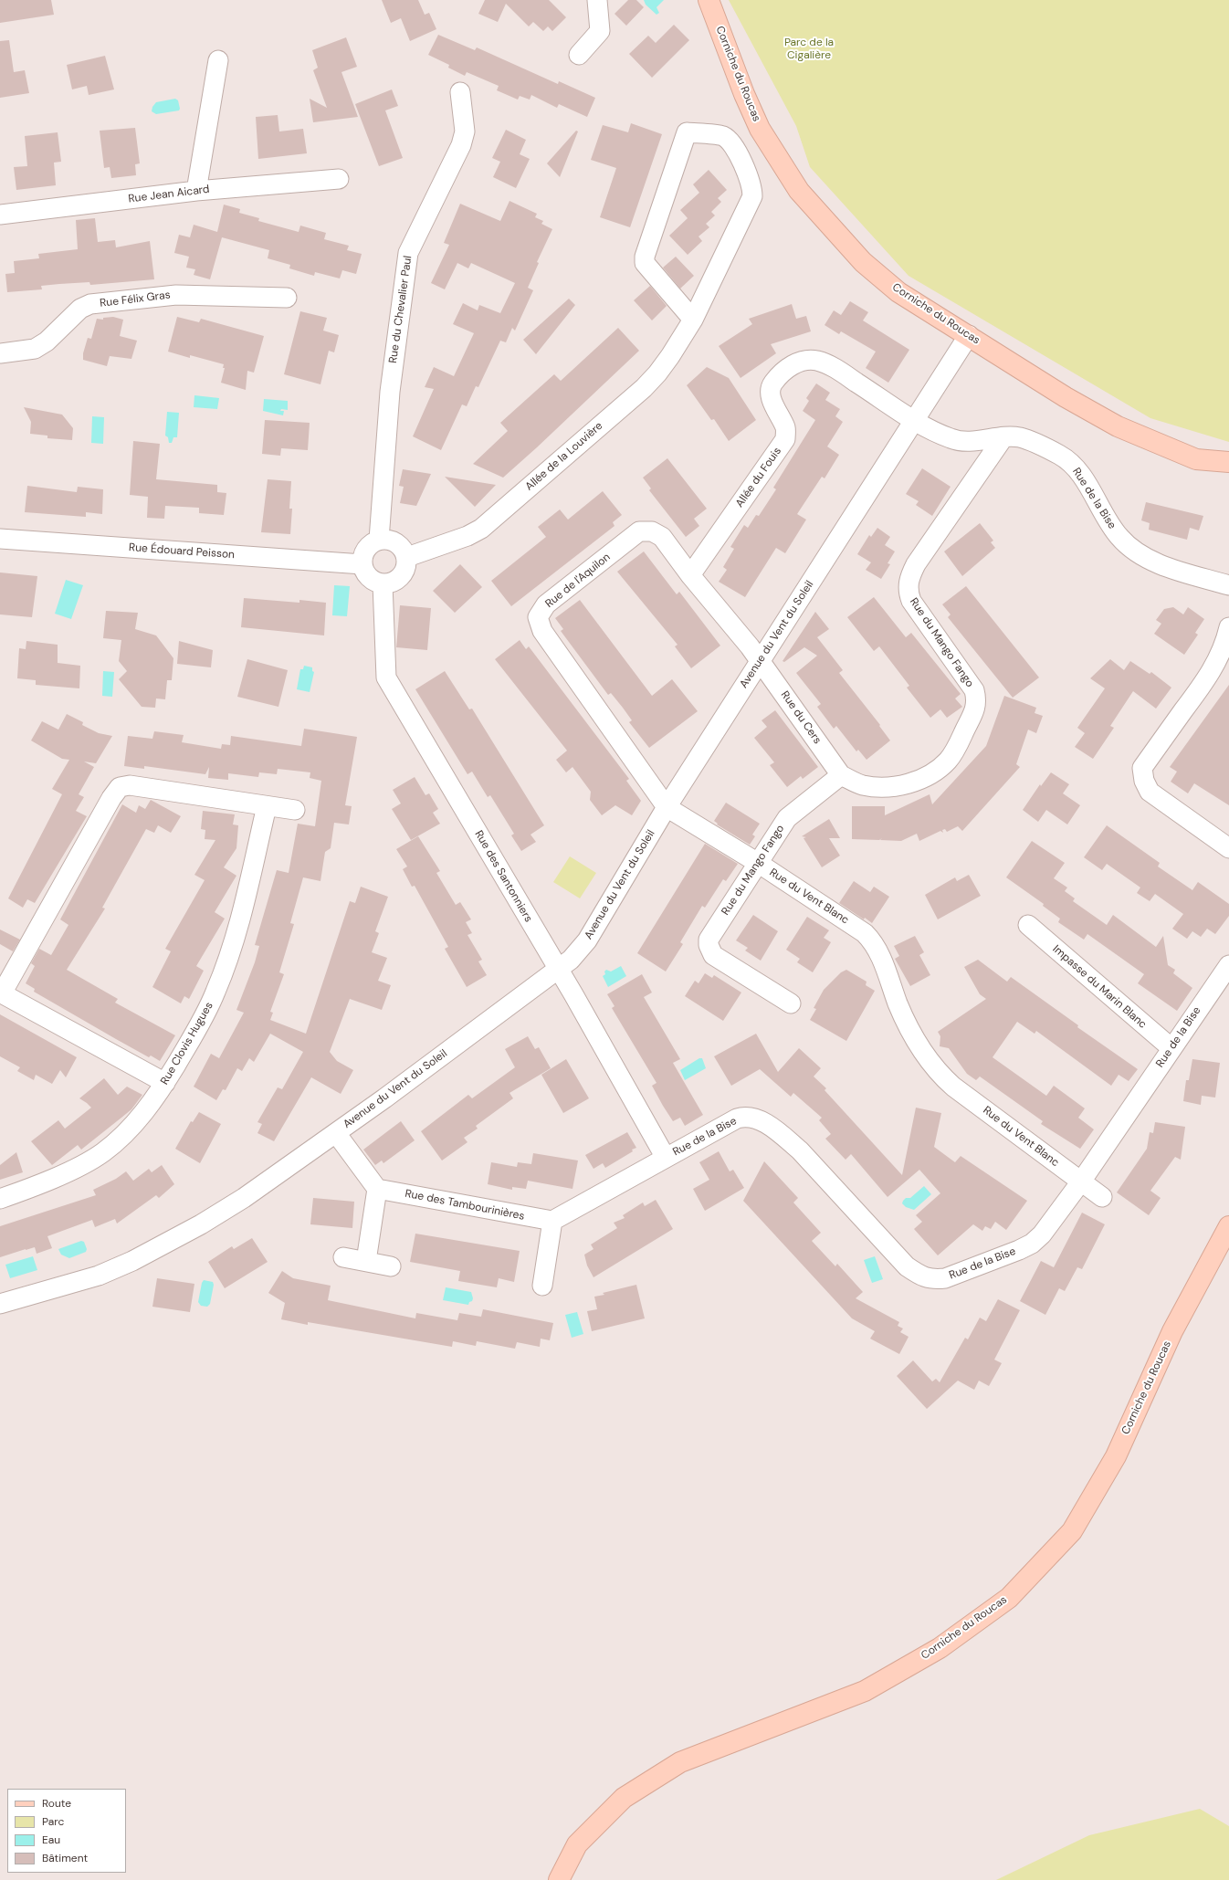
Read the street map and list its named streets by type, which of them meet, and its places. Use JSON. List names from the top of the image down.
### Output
{
  "streets": {
    "main road": ["Corniche du Roucas"],
    "street": [
      "Rue Jean Aicard",
      "Rue Félix Gras",
      "Rue du Chevalier Paul",
      "Allée de la Louvière",
      "Allée du Fouis",
      "Rue de la Bise",
      "Rue Édouard Peisson",
      "Rue de l'Aquilon",
      "Avenue du Vent du Soleil",
      "Rue du Mango Fango",
      "Rue du Cers",
      "Rue des Santonniers",
      "Rue du Vent Blanc",
      "Impasse du Marin Blanc",
      "Rue Clovis Hugues",
      "Rue des Tambourinières"
    ]
  },
  "crossings": [
    ["Corniche du Roucas", "Avenue du Vent du Soleil"],
    ["Rue du Chevalier Paul", "Allée de la Louvière"],
    ["Rue du Chevalier Paul", "Rue Édouard Peisson"],
    ["Rue du Chevalier Paul", "Rue des Santonniers"],
    ["Allée de la Louvière", "Rue Édouard Peisson"],
    ["Allée de la Louvière", "Rue des Santonniers"],
    ["Allée du Fouis", "Rue de la Bise"],
    ["Allée du Fouis", "Rue de l'Aquilon"],
    ["Allée du Fouis", "Avenue du Vent du Soleil"],
    ["Rue de la Bise", "Avenue du Vent du Soleil"],
    ["Rue de la Bise", "Rue du Mango Fango"],
    ["Rue de la Bise", "Rue des Santonniers"],
    ["Rue de la Bise", "Rue du Vent Blanc"],
    ["Rue de la Bise", "Impasse du Marin Blanc"],
    ["Rue Édouard Peisson", "Rue des Santonniers"],
    ["Rue de l'Aquilon", "Avenue du Vent du Soleil"],
    ["Rue de l'Aquilon", "Rue du Cers"],
    ["Rue de l'Aquilon", "Rue du Vent Blanc"],
    ["Avenue du Vent du Soleil", "Rue du Cers"],
    ["Avenue du Vent du Soleil", "Rue des Santonniers"],
    ["Avenue du Vent du Soleil", "Rue du Vent Blanc"],
    ["Rue du Mango Fango", "Rue du Cers"],
    ["Rue du Mango Fango", "Rue du Vent Blanc"]
  ],
  "parks": ["Parc de la Cigalière"],
  "legend": [
    "Route",
    "Parc",
    "Eau",
    "Bâtiment"
  ]
}
